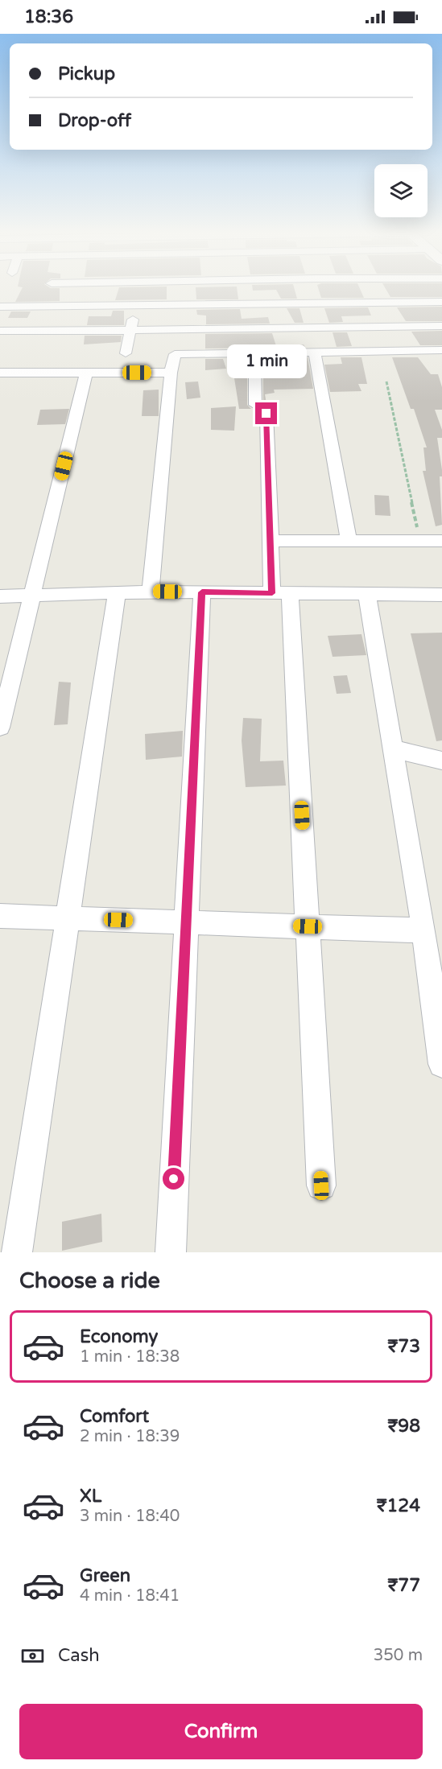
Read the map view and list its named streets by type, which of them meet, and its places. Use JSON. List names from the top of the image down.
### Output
{
  "page": {
    "status": "18:36",
    "banner": ["Pickup", "Drop-off"],
    "bubble": "1 min",
    "heading": "Choose a ride",
    "list": [
      {
        "name": "Economy",
        "note": "1 min · 18:38",
        "value": "₹73"
      },
      {
        "name": "Comfort",
        "note": "2 min · 18:39",
        "value": "₹98"
      },
      {
        "name": "XL",
        "note": "3 min · 18:40",
        "value": "₹124"
      },
      {
        "name": "Green",
        "note": "4 min · 18:41",
        "value": "₹77"
      }
    ],
    "pay": ["Cash", "350 m"],
    "buttons": "Confirm"
  }
}
